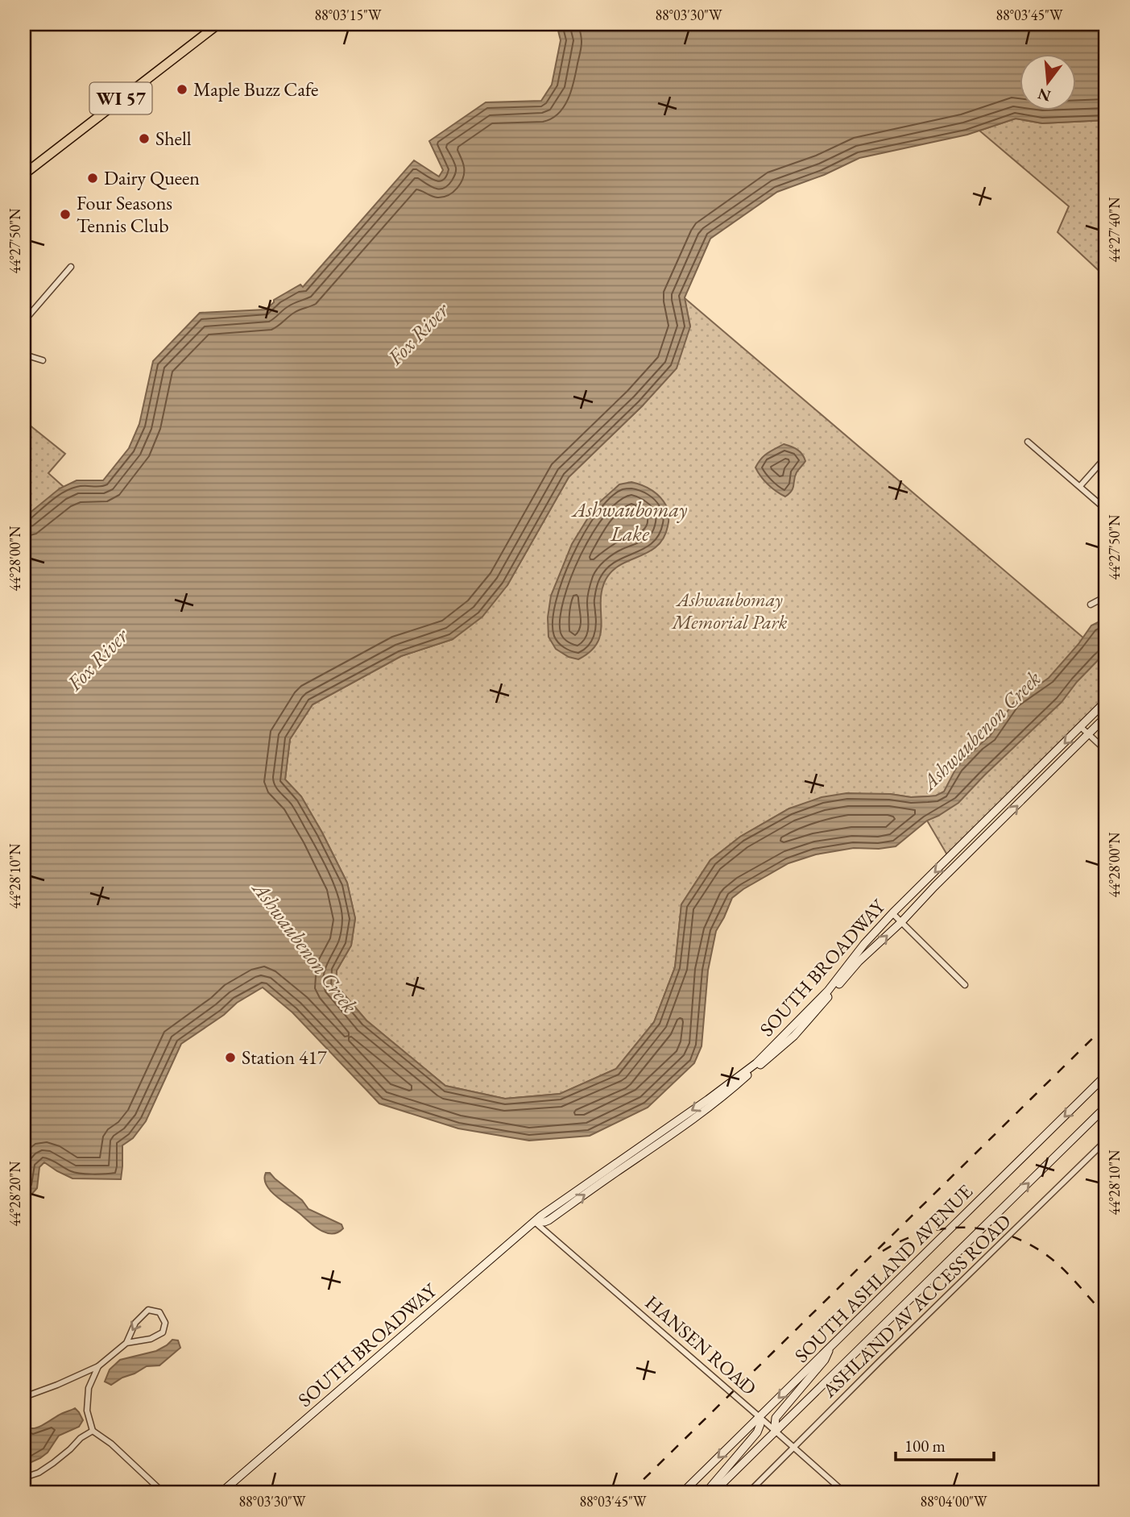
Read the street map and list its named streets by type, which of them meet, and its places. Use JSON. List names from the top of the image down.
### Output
{
  "streets": {
    "main road": ["WI 57"],
    "street": [
      "SOUTH BROADWAY",
      "SOUTH ASHLAND AVENUE",
      "ASHLAND AV ACCESS ROAD",
      "HANSEN ROAD"
    ]
  },
  "crossings": [
    ["SOUTH BROADWAY", "HANSEN ROAD"],
    ["SOUTH ASHLAND AVENUE", "HANSEN ROAD"],
    ["ASHLAND AV ACCESS ROAD", "HANSEN ROAD"]
  ],
  "water": ["Fox River", "Ashwaubomay Lake", "Ashwaubenon Creek"],
  "parks": ["Ashwaubomay Memorial Park"],
  "places": [
    "Maple Buzz Cafe",
    "Shell",
    "Dairy Queen",
    "Four Seasons Tennis Club",
    "Station 417"
  ],
  "scale_bar": "100 m",
  "north": "bottom",
  "coordinates": [
    "88°03'15\"W",
    "88°03'30\"W",
    "88°03'45\"W",
    "44°27'40\"N",
    "44°27'50\"N",
    "44°28'00\"N",
    "44°28'10\"N",
    "44°28'20\"N",
    "88°04'00\"W"
  ]
}
